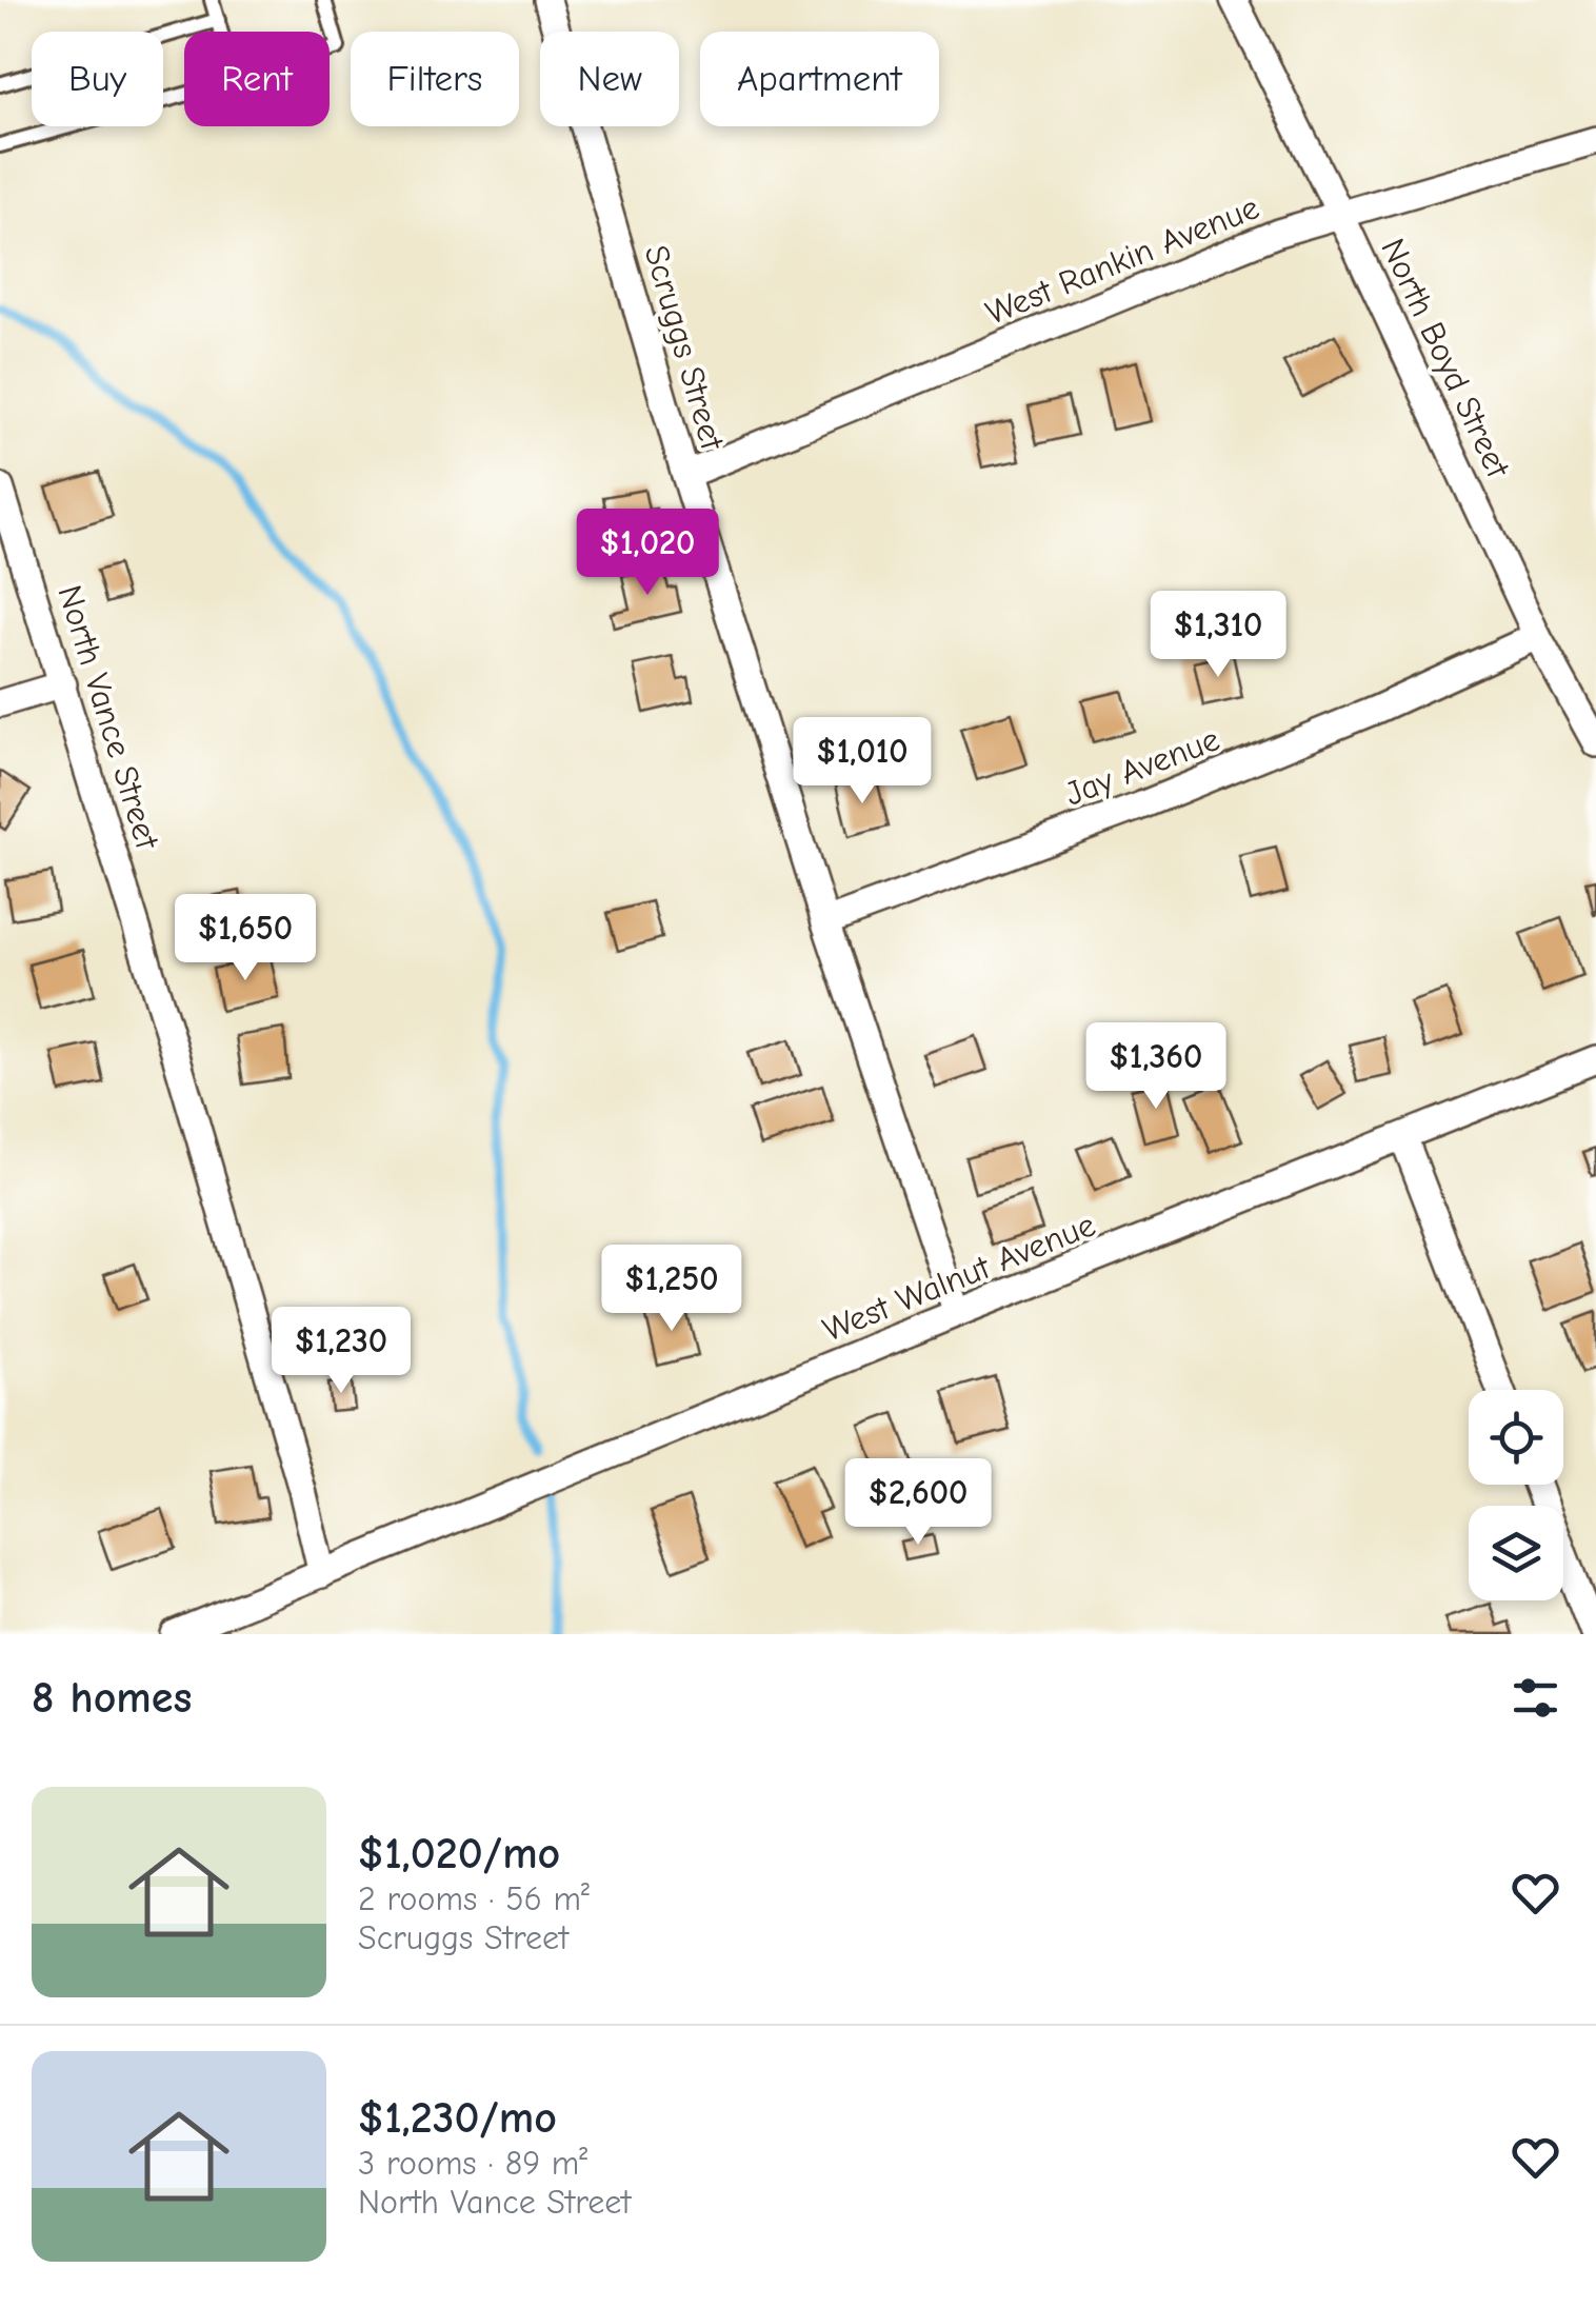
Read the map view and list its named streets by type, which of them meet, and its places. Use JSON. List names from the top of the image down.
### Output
{
  "streets": {
    "street": [
      "West Rankin Avenue",
      "Scruggs Street",
      "North Boyd Street",
      "North Vance Street",
      "Jay Avenue",
      "West Walnut Avenue"
    ]
  },
  "crossings": [
    ["West Rankin Avenue", "Scruggs Street"],
    ["West Rankin Avenue", "North Boyd Street"],
    ["Scruggs Street", "Jay Avenue"],
    ["Scruggs Street", "West Walnut Avenue"],
    ["North Boyd Street", "Jay Avenue"],
    ["North Vance Street", "West Walnut Avenue"]
  ],
  "page": {
    "chip": [
      "Buy",
      "Rent",
      "Filters",
      "New",
      "Apartment"
    ],
    "price": [
      "$1,020",
      "$1,310",
      "$1,010",
      "$1,650",
      "$1,360",
      "$1,250",
      "$1,230",
      "$2,600"
    ],
    "heading": "8 homes",
    "list": [
      {
        "name": "$1,020/mo",
        "note": "2 rooms · 56 m² · Scruggs Street"
      },
      {
        "name": "$1,230/mo",
        "note": "3 rooms · 89 m² · North Vance Street"
      }
    ]
  }
}
